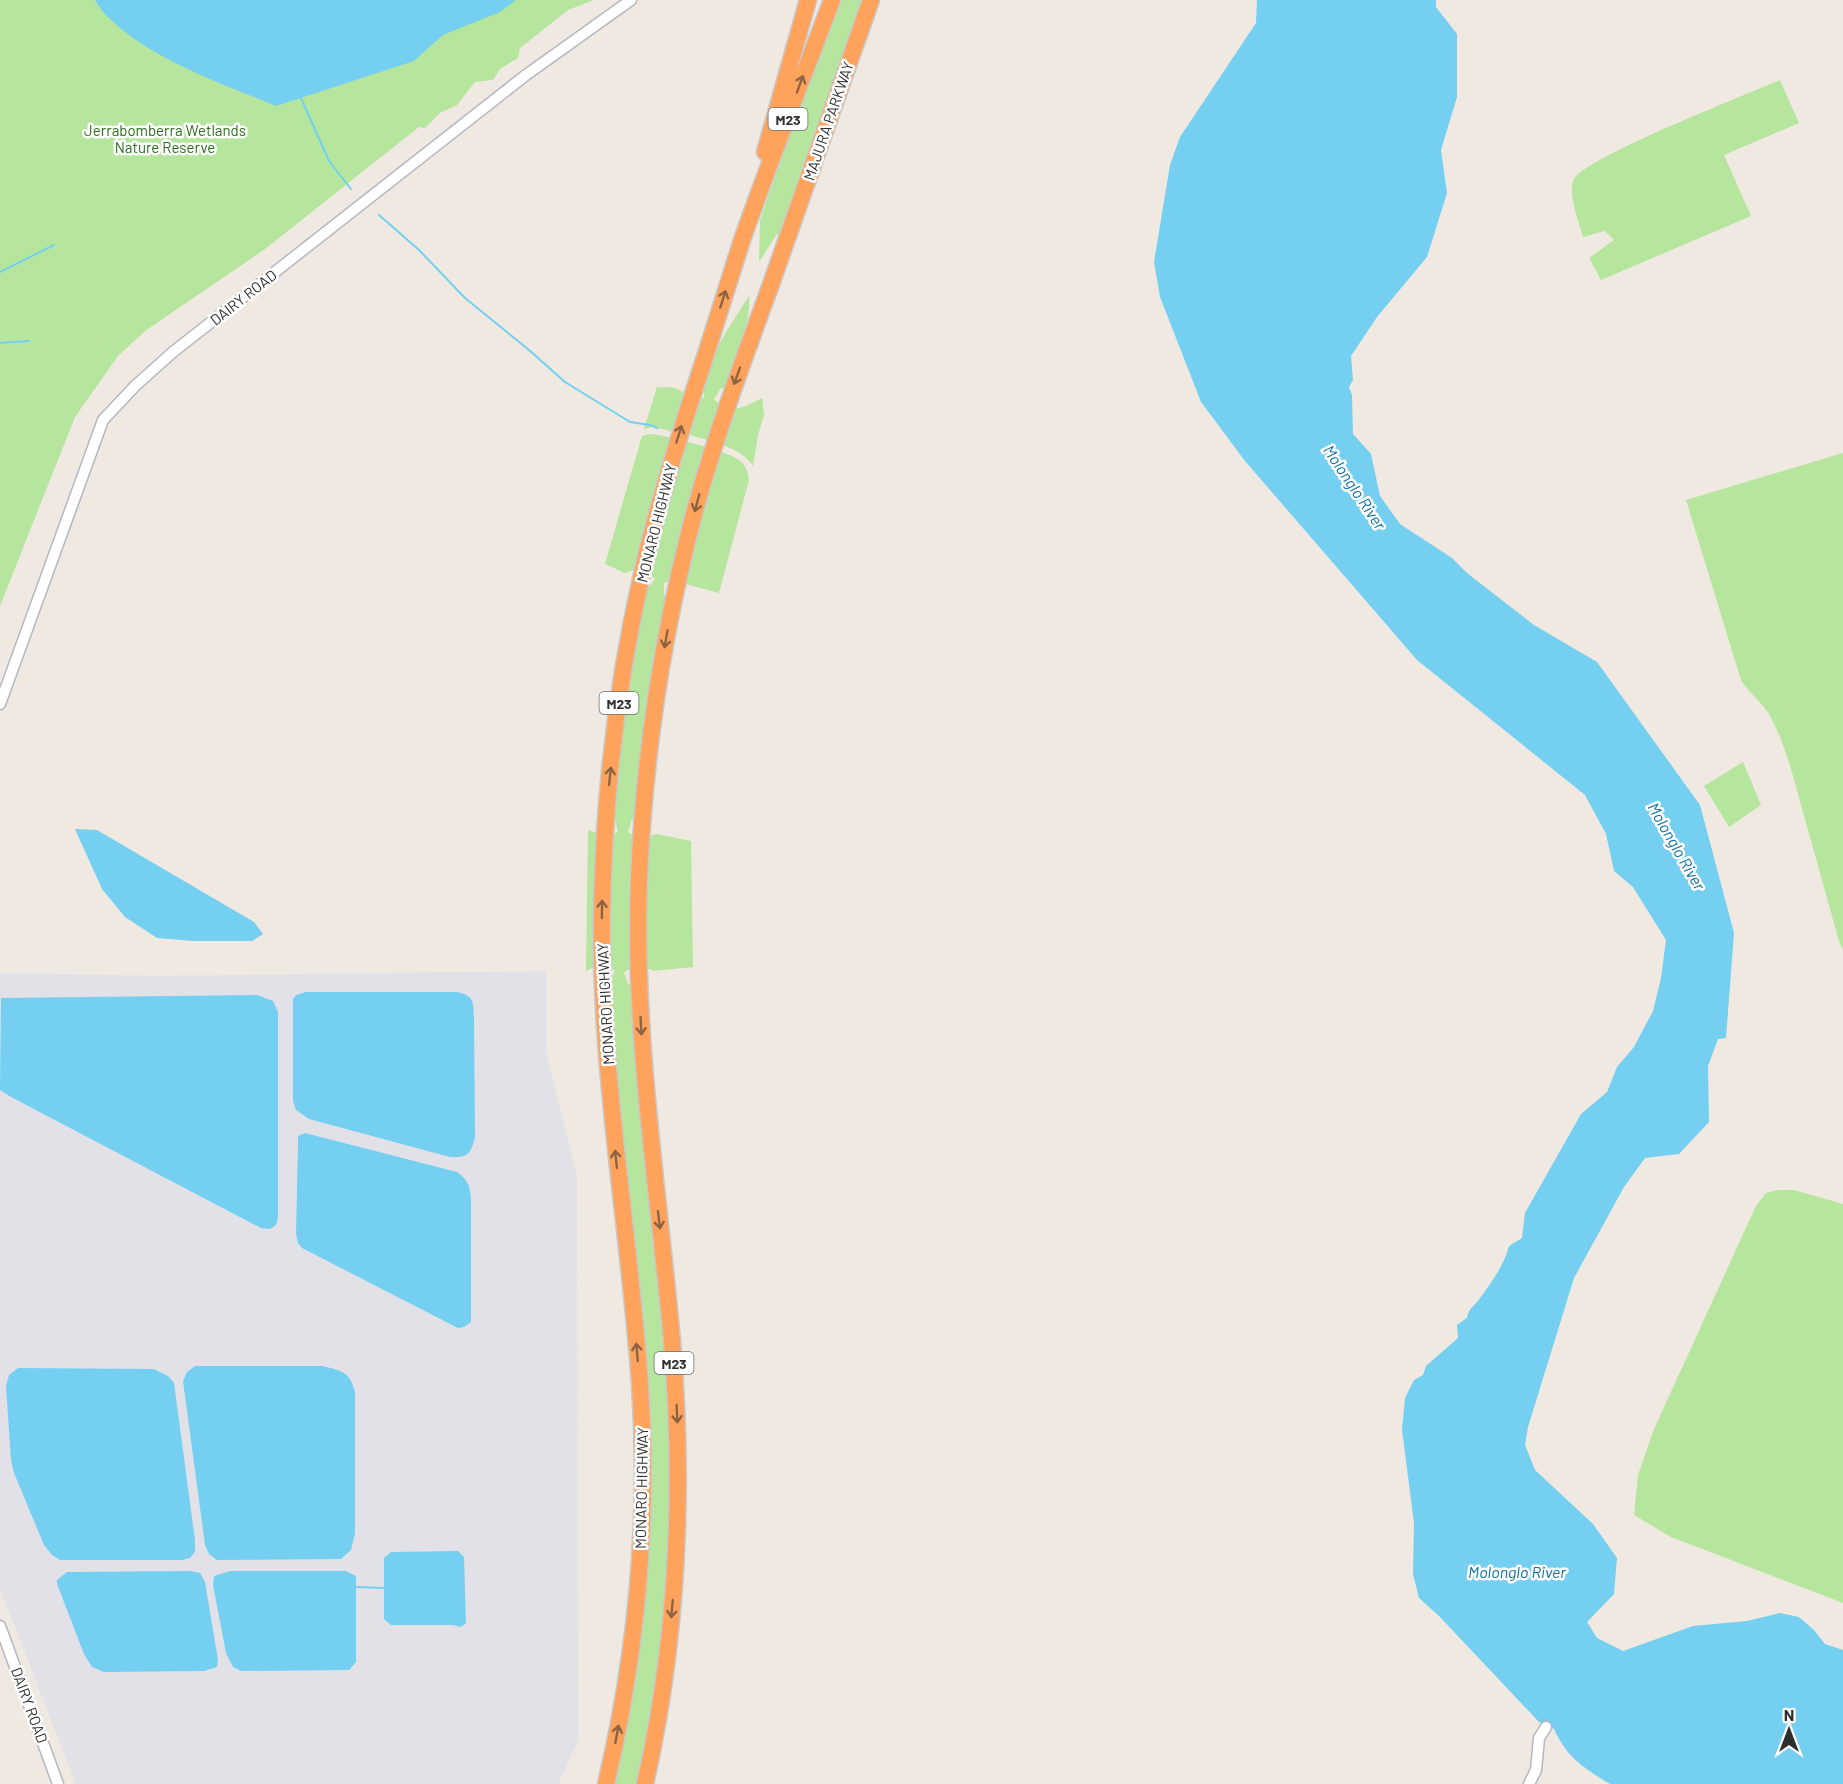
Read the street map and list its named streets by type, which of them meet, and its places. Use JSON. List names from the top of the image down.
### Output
{
  "streets": {
    "highway": ["M23", "MAJURA PARKWAY", "MONARO HIGHWAY"],
    "street": ["DAIRY ROAD"]
  },
  "crossings": [
    ["M23", "MAJURA PARKWAY"],
    ["M23", "MONARO HIGHWAY"]
  ],
  "water": ["Molonglo River"],
  "parks": ["Jerrabomberra Wetlands Nature Reserve"],
  "north": "top"
}
